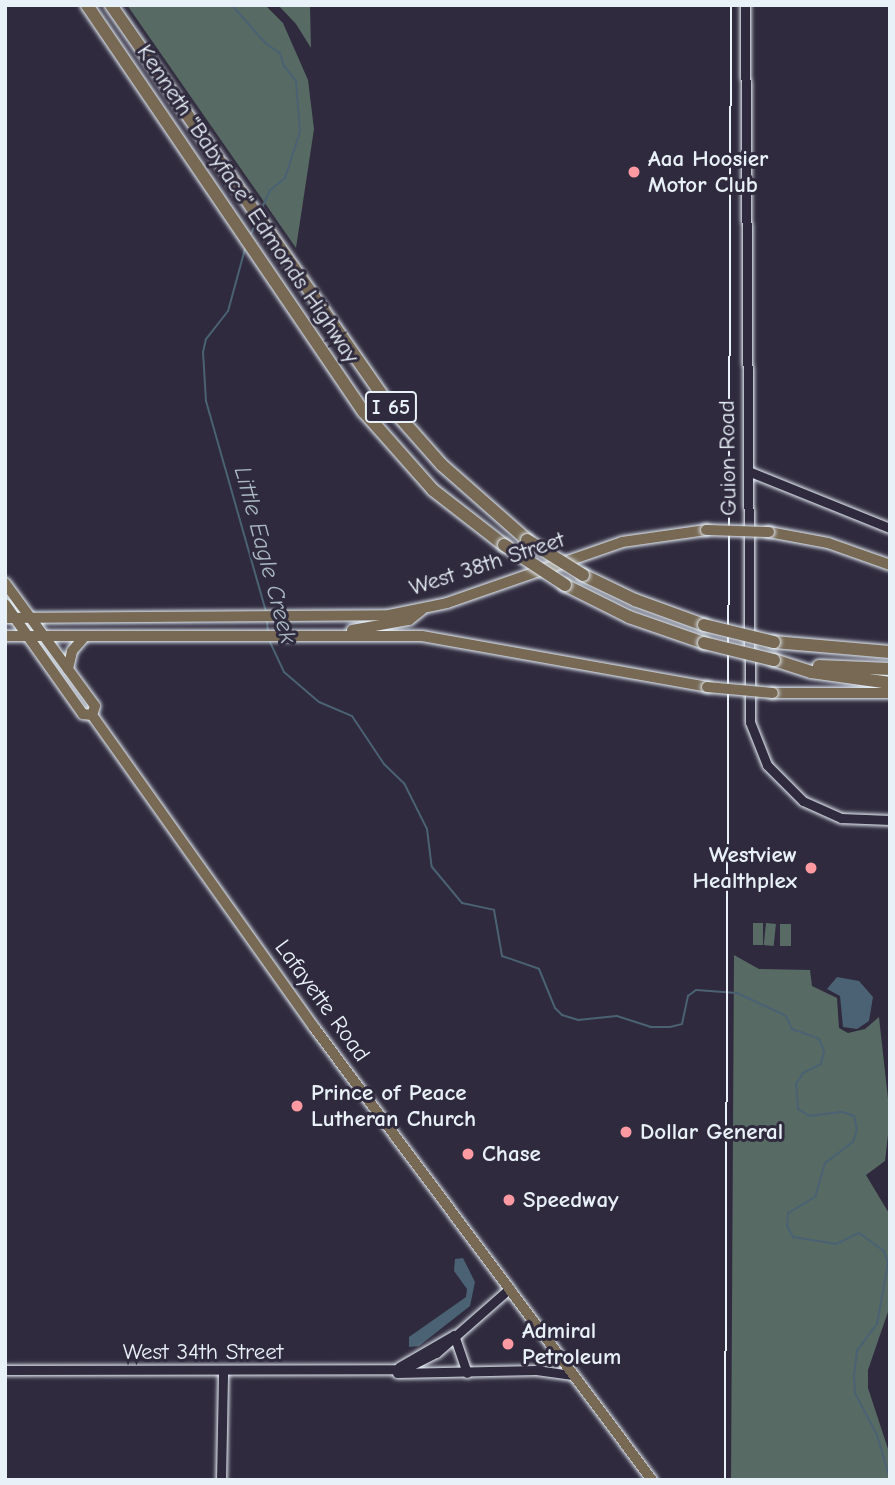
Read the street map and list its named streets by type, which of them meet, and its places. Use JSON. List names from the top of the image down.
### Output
{
  "streets": {
    "highway": ["Kenneth \"Babyface\" Edmonds Highway", "I 65"],
    "main road": ["West 38th Street", "Lafayette Road"],
    "street": ["Guion Road", "West 34th Street"]
  },
  "crossings": [
    ["West 38th Street", "Lafayette Road"],
    ["Lafayette Road", "West 34th Street"]
  ],
  "water": ["Little Eagle Creek"],
  "places": [
    "Aaa Hoosier Motor Club",
    "Westview Healthplex",
    "Prince of Peace Lutheran Church",
    "Dollar General",
    "Chase",
    "Speedway",
    "Admiral Petroleum"
  ]
}
